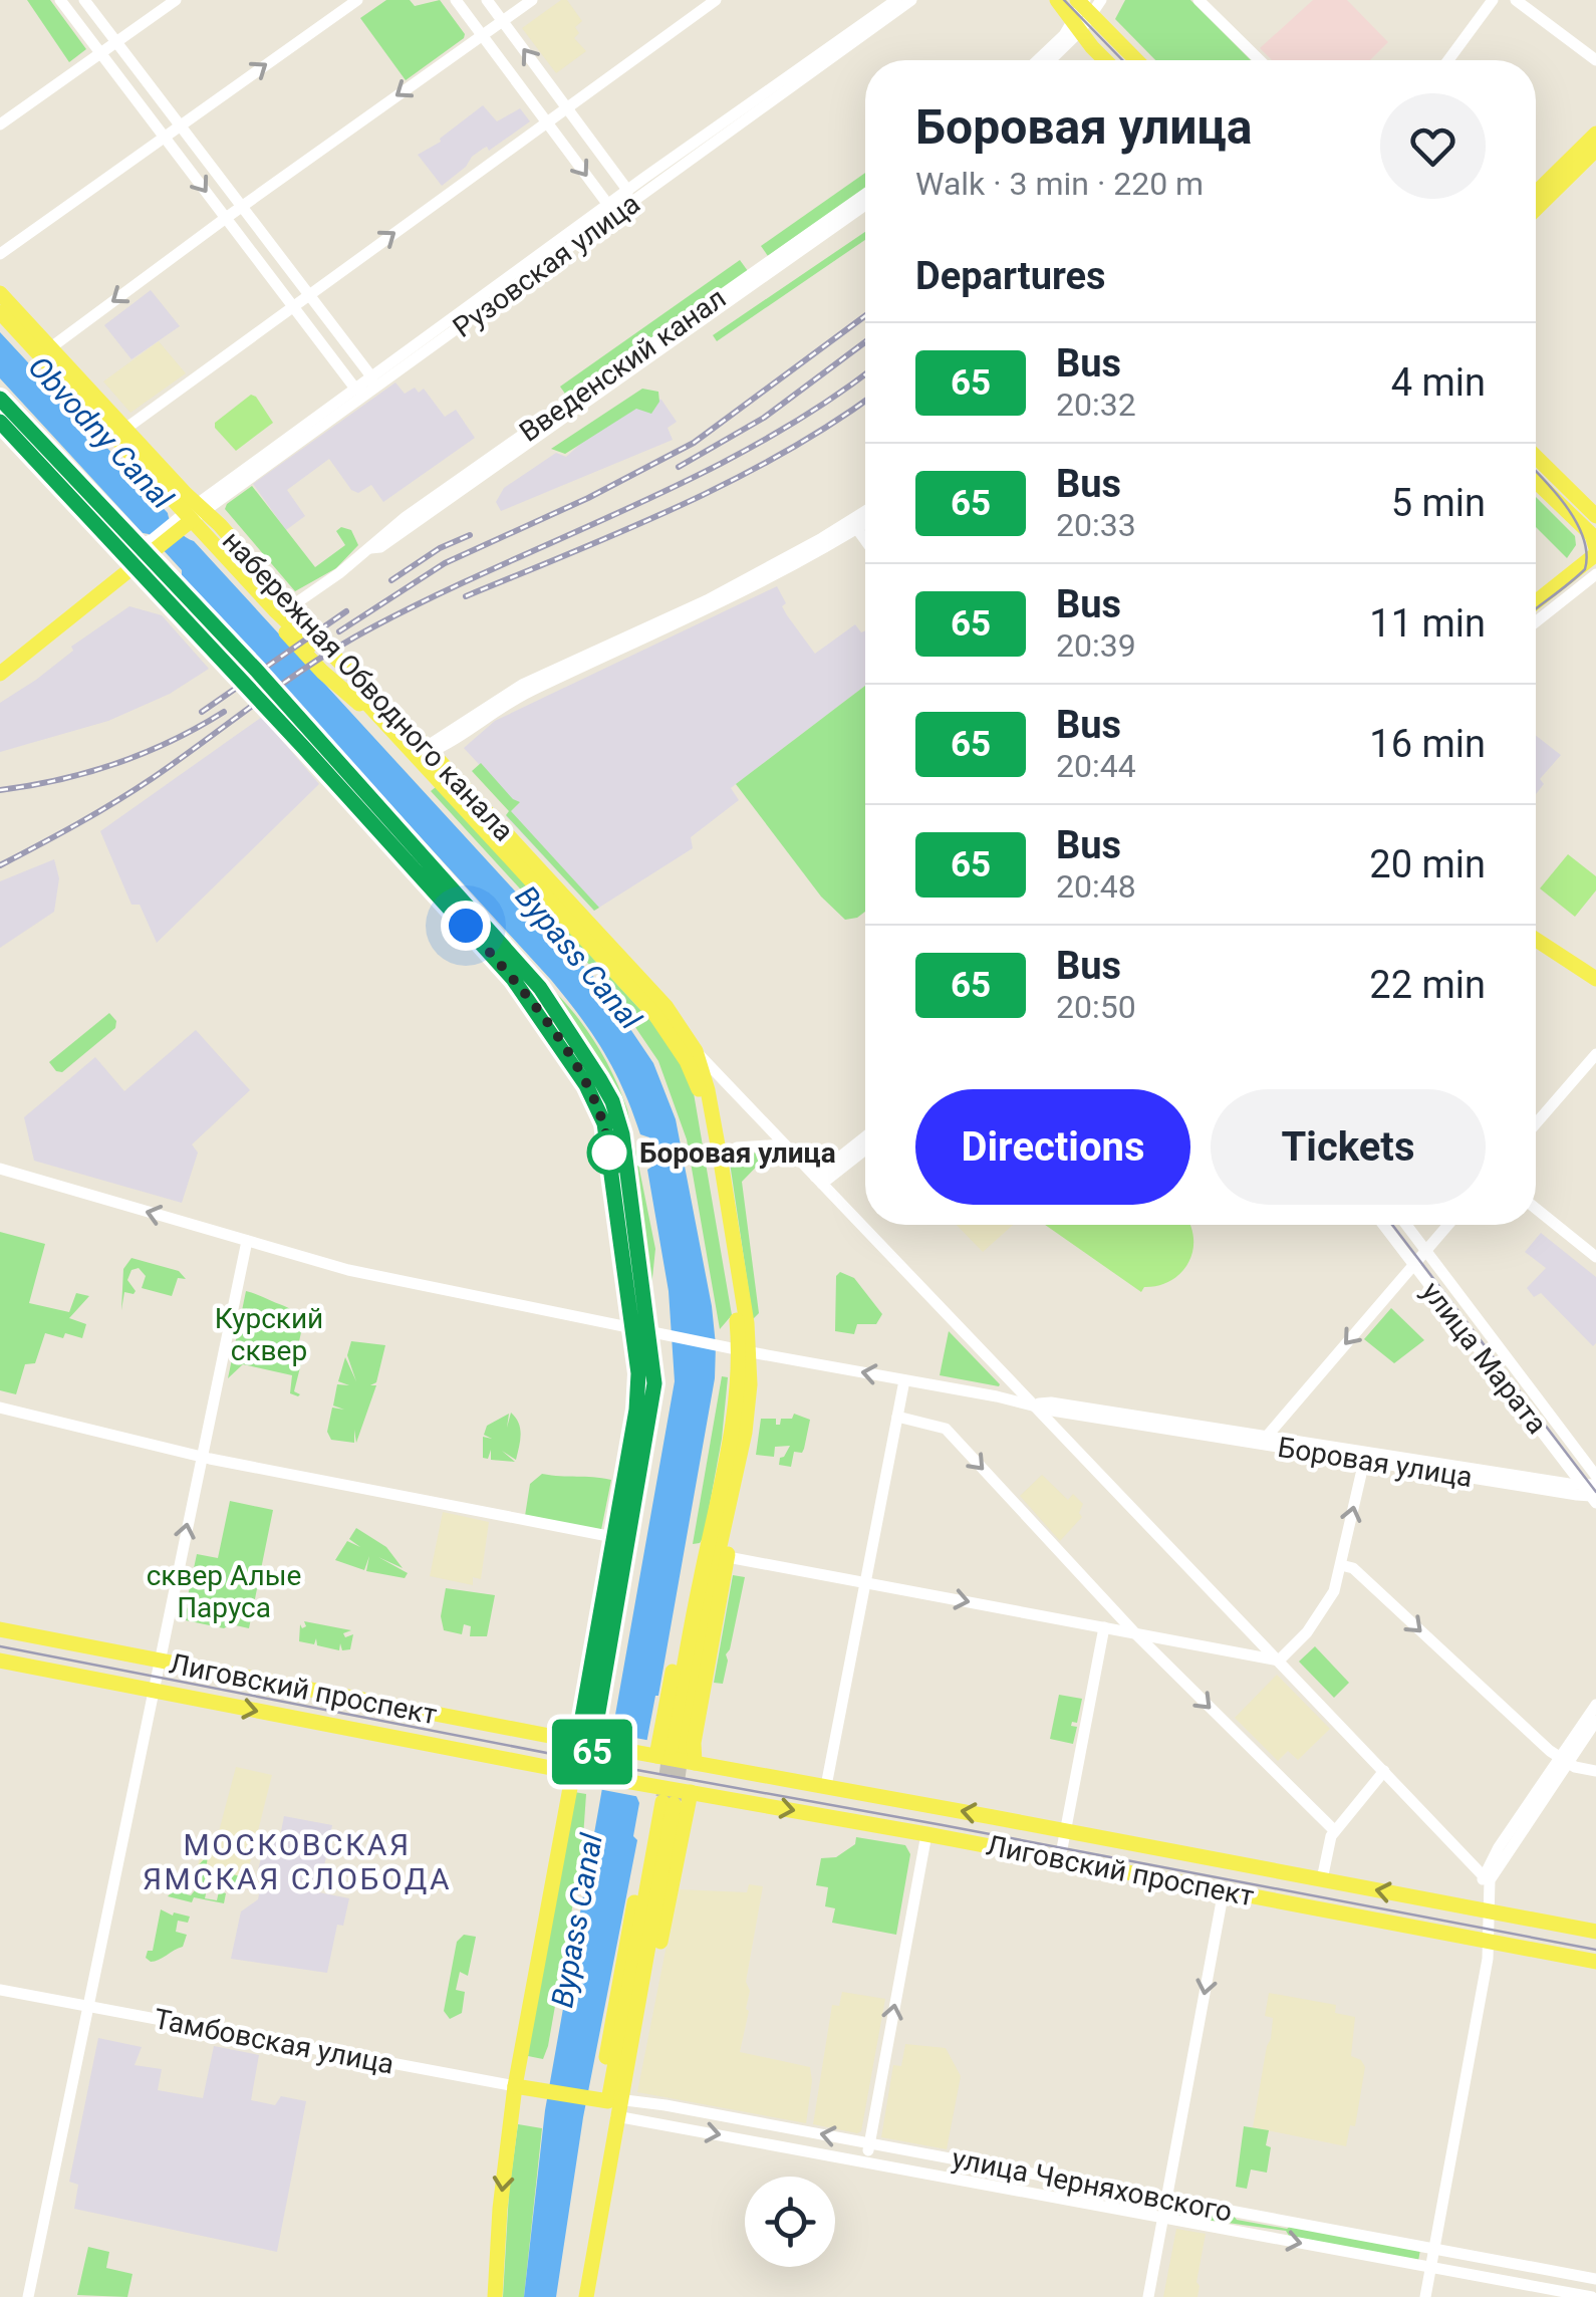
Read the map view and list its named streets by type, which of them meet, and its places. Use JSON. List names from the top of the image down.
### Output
{
  "streets": {
    "main road": ["набережная Обводного канала", "Лиговский проспект", "Тамбовская улица"],
    "street": [
      "Рузовская улица",
      "Введенский канал",
      "улица Марата",
      "Боровая улица",
      "улица Черняховского"
    ]
  },
  "crossings": [
    ["Рузовская улица", "набережная Обводного канала"],
    ["Введенский канал", "набережная Обводного канала"],
    ["набережная Обводного канала", "Боровая улица"],
    ["набережная Обводного канала", "Лиговский проспект"],
    ["улица Марата", "Боровая улица"],
    ["Тамбовская улица", "улица Черняховского"]
  ],
  "districts": ["МОСКОВСКАЯ ЯМСКАЯ СЛОБОДА"],
  "water": ["Obvodny Canal", "Bypass Canal"],
  "parks": ["Курский сквер", "сквер Алые Паруса"],
  "places": ["Боровая улица"],
  "lines": ["bus line 65"],
  "page": {
    "on_map": "65",
    "heading": [
      ["Боровая улица", "Walk · 3 min · 220 m"],
      "Departures"
    ],
    "list": [
      {
        "mark": "65",
        "name": "Bus",
        "note": "20:32",
        "value": "4 min"
      },
      {
        "mark": "65",
        "name": "Bus",
        "note": "20:33",
        "value": "5 min"
      },
      {
        "mark": "65",
        "name": "Bus",
        "note": "20:39",
        "value": "11 min"
      },
      {
        "mark": "65",
        "name": "Bus",
        "note": "20:44",
        "value": "16 min"
      },
      {
        "mark": "65",
        "name": "Bus",
        "note": "20:48",
        "value": "20 min"
      },
      {
        "mark": "65",
        "name": "Bus",
        "note": "20:50",
        "value": "22 min"
      }
    ],
    "buttons": ["Directions", "Tickets"]
  }
}
